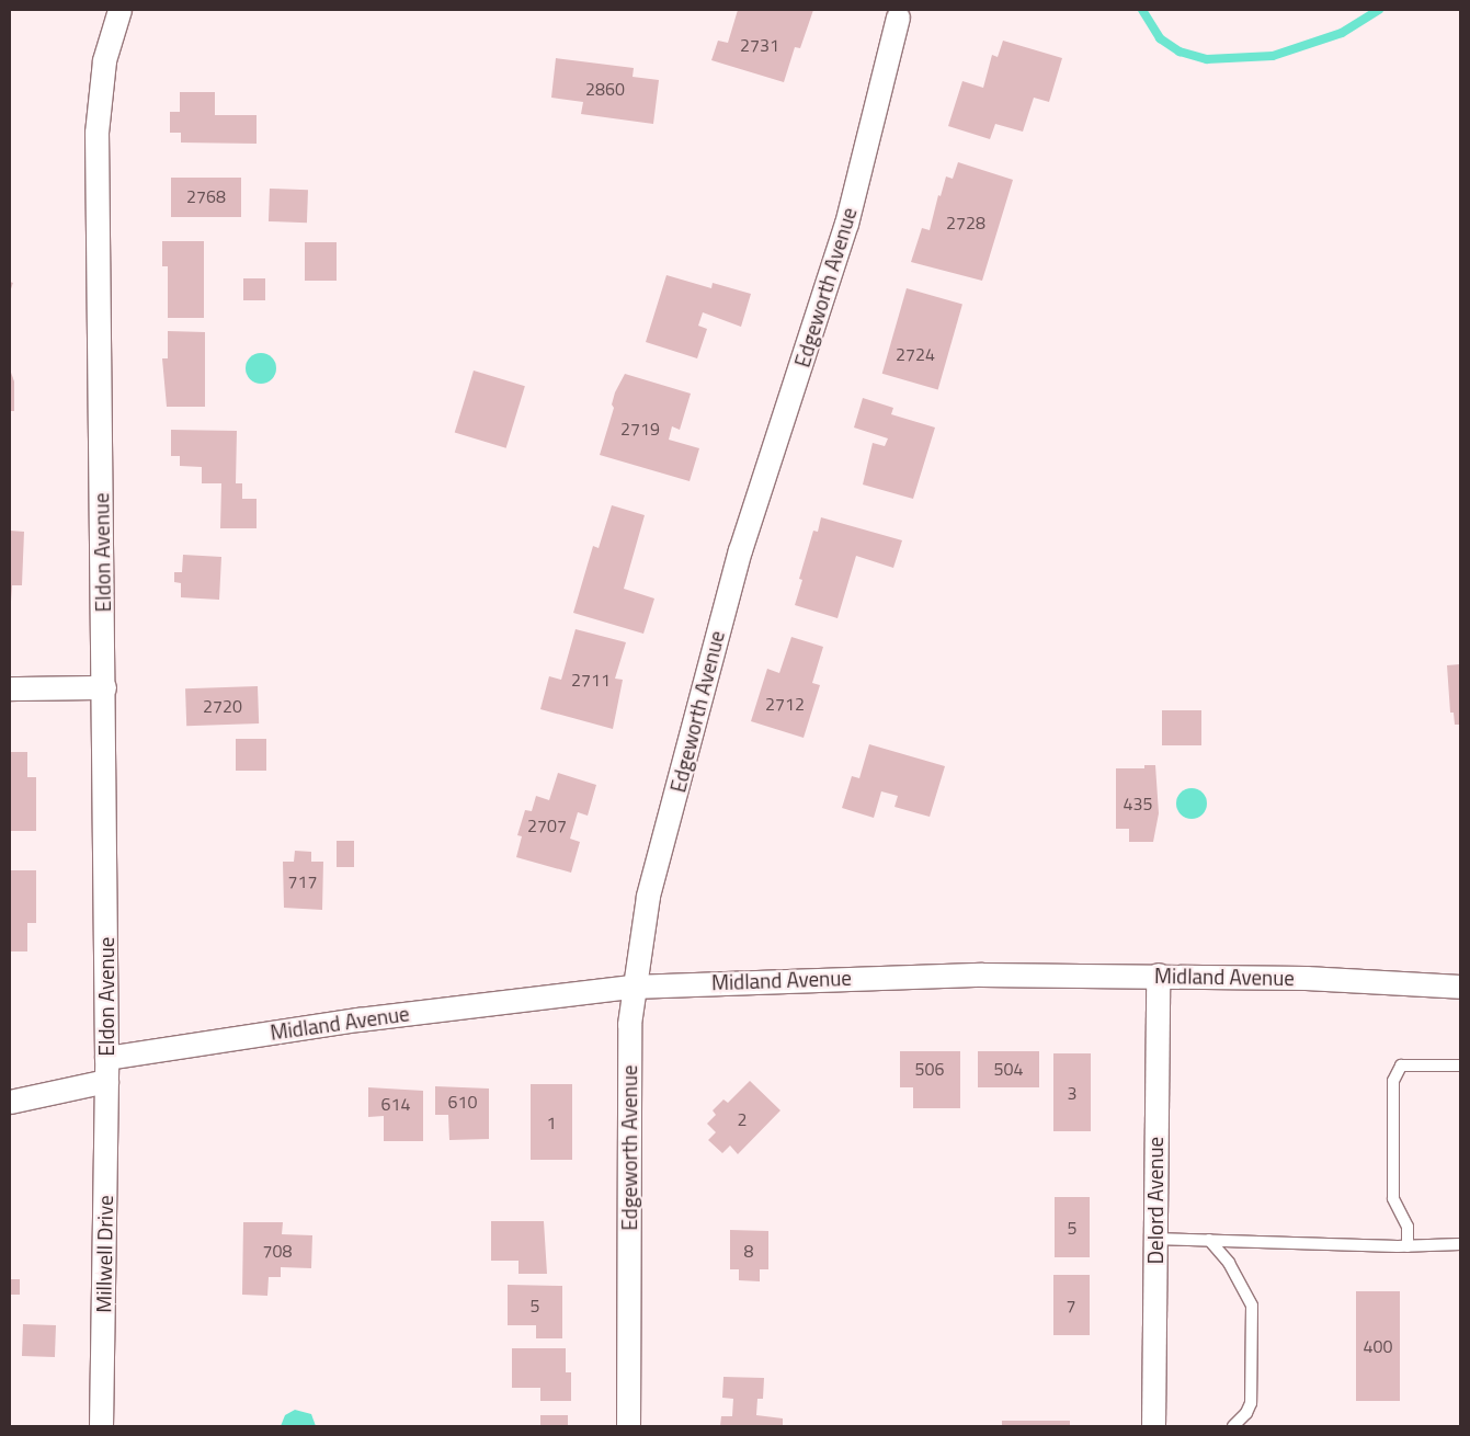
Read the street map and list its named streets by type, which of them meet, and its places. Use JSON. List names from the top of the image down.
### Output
{
  "streets": {
    "street": [
      "Edgeworth Avenue",
      "Eldon Avenue",
      "Midland Avenue",
      "Delord Avenue",
      "Millwell Drive"
    ]
  },
  "crossings": [
    ["Edgeworth Avenue", "Midland Avenue"],
    ["Eldon Avenue", "Midland Avenue"],
    ["Eldon Avenue", "Millwell Drive"],
    ["Midland Avenue", "Delord Avenue"],
    ["Midland Avenue", "Millwell Drive"]
  ],
  "house_numbers": [
    "2731",
    "2860",
    "2768",
    "2728",
    "2724",
    "2719",
    "2711",
    "2712",
    "2720",
    "435",
    "2707",
    "717",
    "506",
    "504",
    "3",
    "610",
    "614",
    "2",
    "1",
    "5",
    "708",
    "8",
    "5",
    "7",
    "400"
  ]
}
